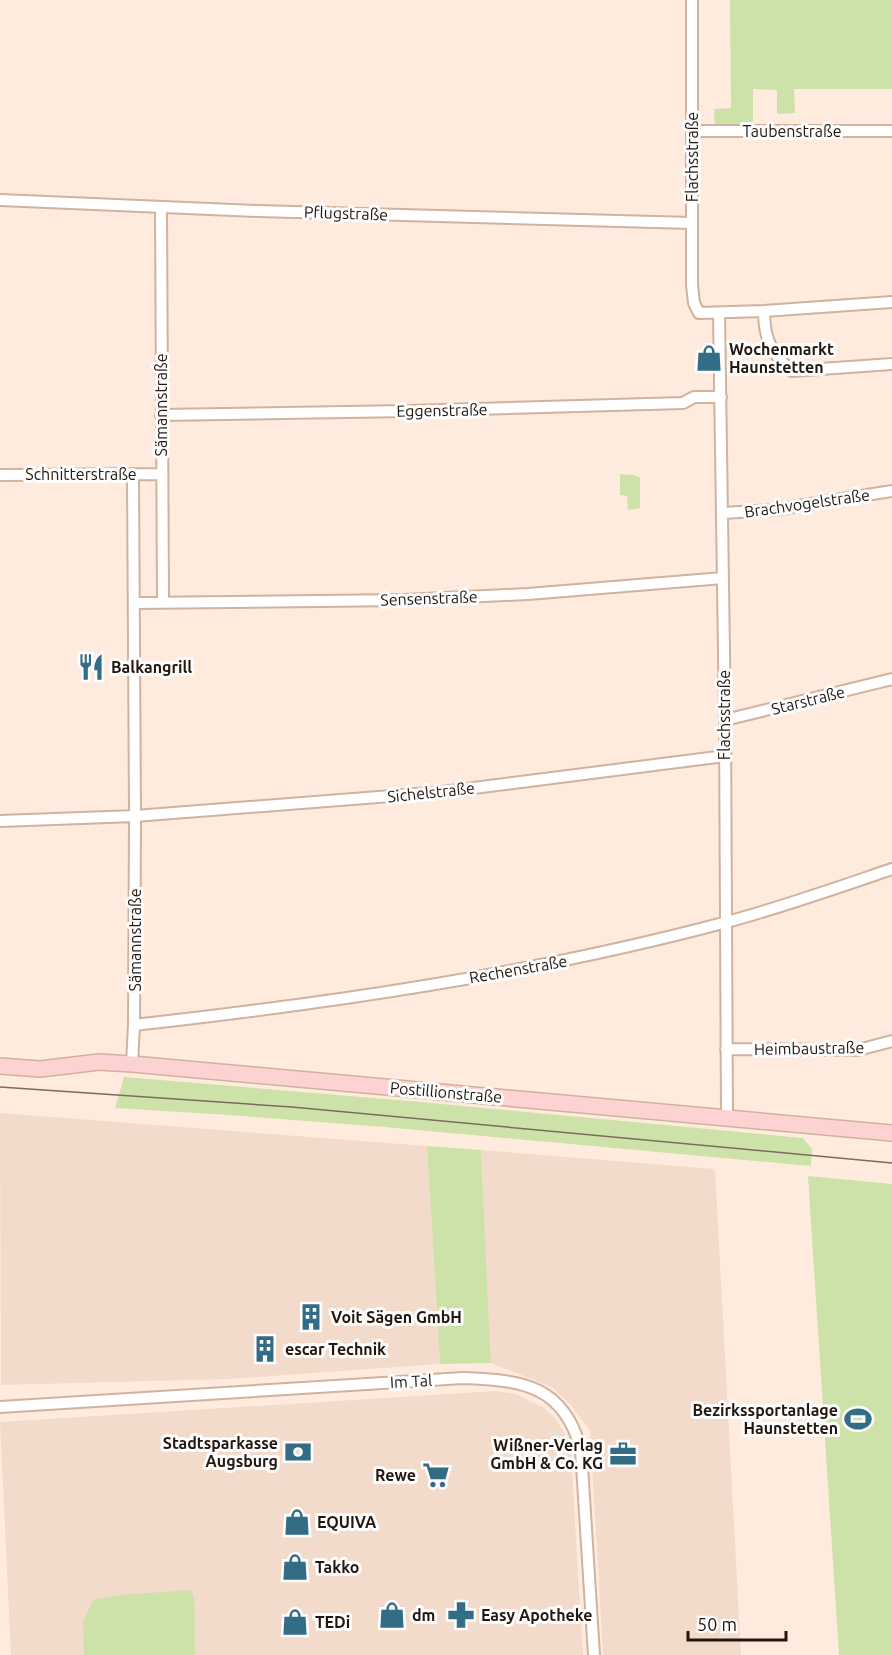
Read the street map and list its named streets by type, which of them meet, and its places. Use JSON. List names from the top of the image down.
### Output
{
  "streets": {
    "street": [
      "Taubenstraße",
      "Flachsstraße",
      "Pflugstraße",
      "Sämannstraße",
      "Eggenstraße",
      "Schnitterstraße",
      "Brachvogelstraße",
      "Sensenstraße",
      "Starstraße",
      "Sichelstraße",
      "Rechenstraße",
      "Heimbaustraße",
      "Postillionstraße",
      "Im Tal"
    ]
  },
  "crossings": [
    ["Taubenstraße", "Flachsstraße"],
    ["Flachsstraße", "Pflugstraße"],
    ["Flachsstraße", "Eggenstraße"],
    ["Flachsstraße", "Brachvogelstraße"],
    ["Flachsstraße", "Sensenstraße"],
    ["Flachsstraße", "Starstraße"],
    ["Flachsstraße", "Sichelstraße"],
    ["Flachsstraße", "Rechenstraße"],
    ["Flachsstraße", "Heimbaustraße"],
    ["Flachsstraße", "Postillionstraße"],
    ["Pflugstraße", "Sämannstraße"],
    ["Sämannstraße", "Eggenstraße"],
    ["Sämannstraße", "Schnitterstraße"],
    ["Sämannstraße", "Sensenstraße"],
    ["Sämannstraße", "Sichelstraße"],
    ["Sämannstraße", "Rechenstraße"],
    ["Sämannstraße", "Postillionstraße"]
  ],
  "places": {
    "shop": [
      "Wochenmarkt Haunstetten",
      "EQUIVA",
      "Takko",
      "dm",
      "TEDi"
    ],
    "restaurant": ["Balkangrill"],
    "building": ["Voit Sägen GmbH", "escar Technik"],
    "sports": ["Bezirkssportanlage Haunstetten"],
    "bank": ["Stadtsparkasse Augsburg"],
    "office": ["Wißner-Verlag GmbH & Co. KG"],
    "supermarket": ["Rewe"],
    "pharmacy": ["Easy Apotheke"]
  },
  "scale_bar": "50 m"
}
